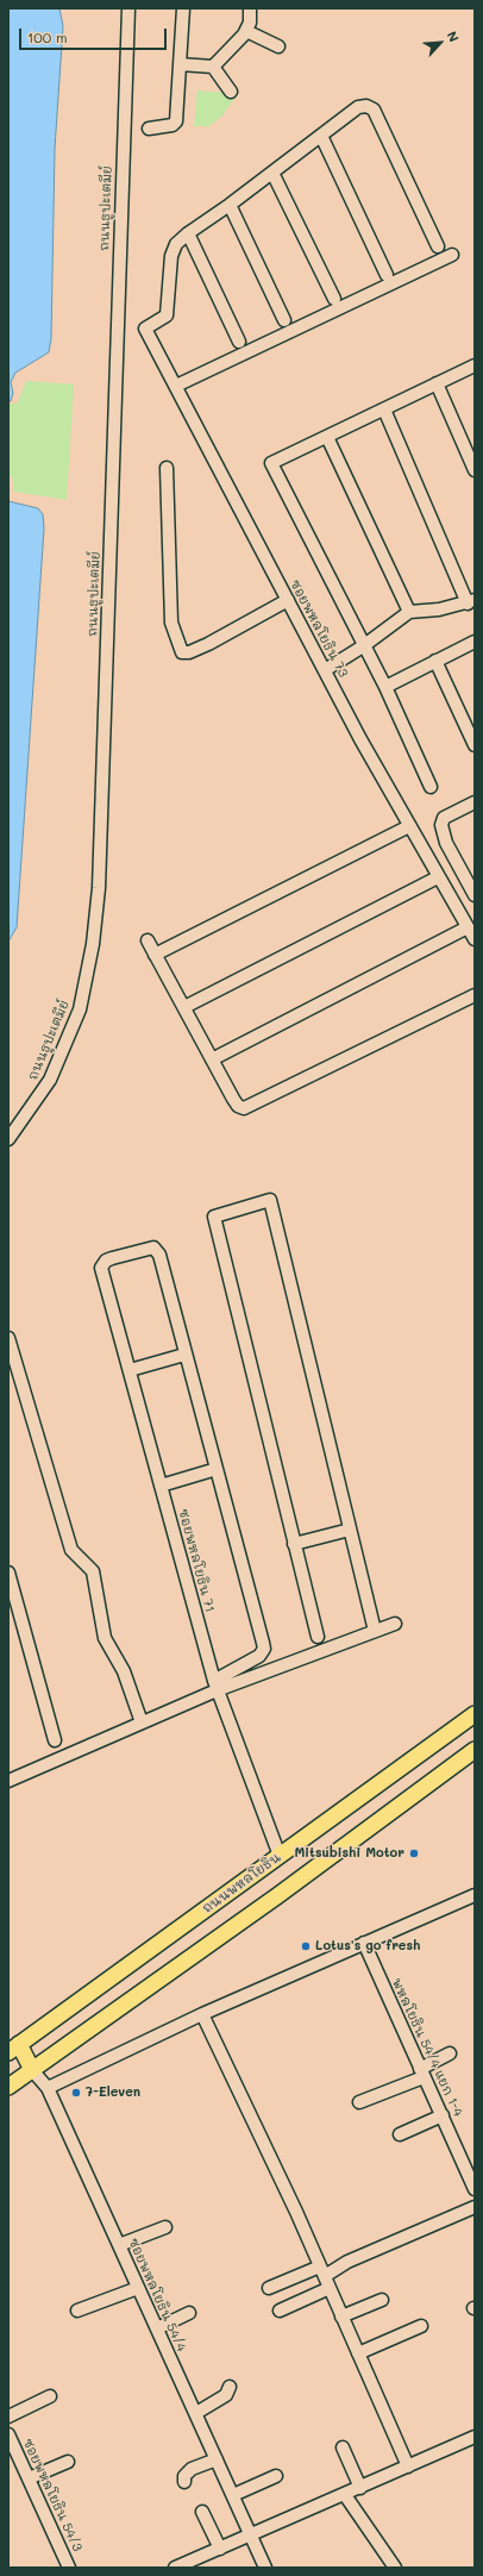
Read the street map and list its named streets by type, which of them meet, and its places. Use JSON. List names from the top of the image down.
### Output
{
  "streets": {
    "main road": ["ถนนพหลโยธิน"],
    "street": [
      "ถนนธูปะเตมีย์",
      "ซอยพหลโยธิน 73",
      "ซอยพหลโยธิน 71",
      "พหลโยธิน 54/4 แยก 1-4",
      "ซอยพหลโยธิน 54/4",
      "ซอยพหลโยธิน 54/3"
    ]
  },
  "crossings": [
    ["ซอยพหลโยธิน 71", "ถนนพหลโยธิน"]
  ],
  "places": ["Mitsubishi Motor", "Lotus's go fresh", "7-Eleven"],
  "scale_bar": "100 m",
  "north": "top right"
}
